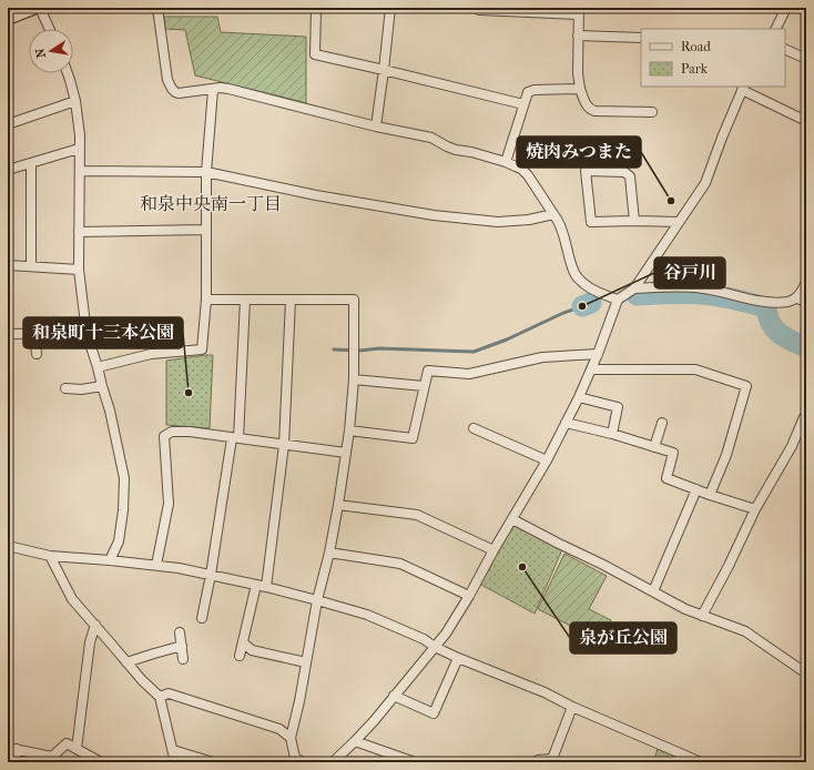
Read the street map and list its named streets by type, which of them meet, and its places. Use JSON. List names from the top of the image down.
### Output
{
  "districts": ["和泉中央南一丁目"],
  "places": [
    "焼肉みつまた",
    "谷戸川",
    "和泉町十三本公園",
    "泉が丘公園"
  ],
  "legend": ["Road", "Park"],
  "north": "left"
}
